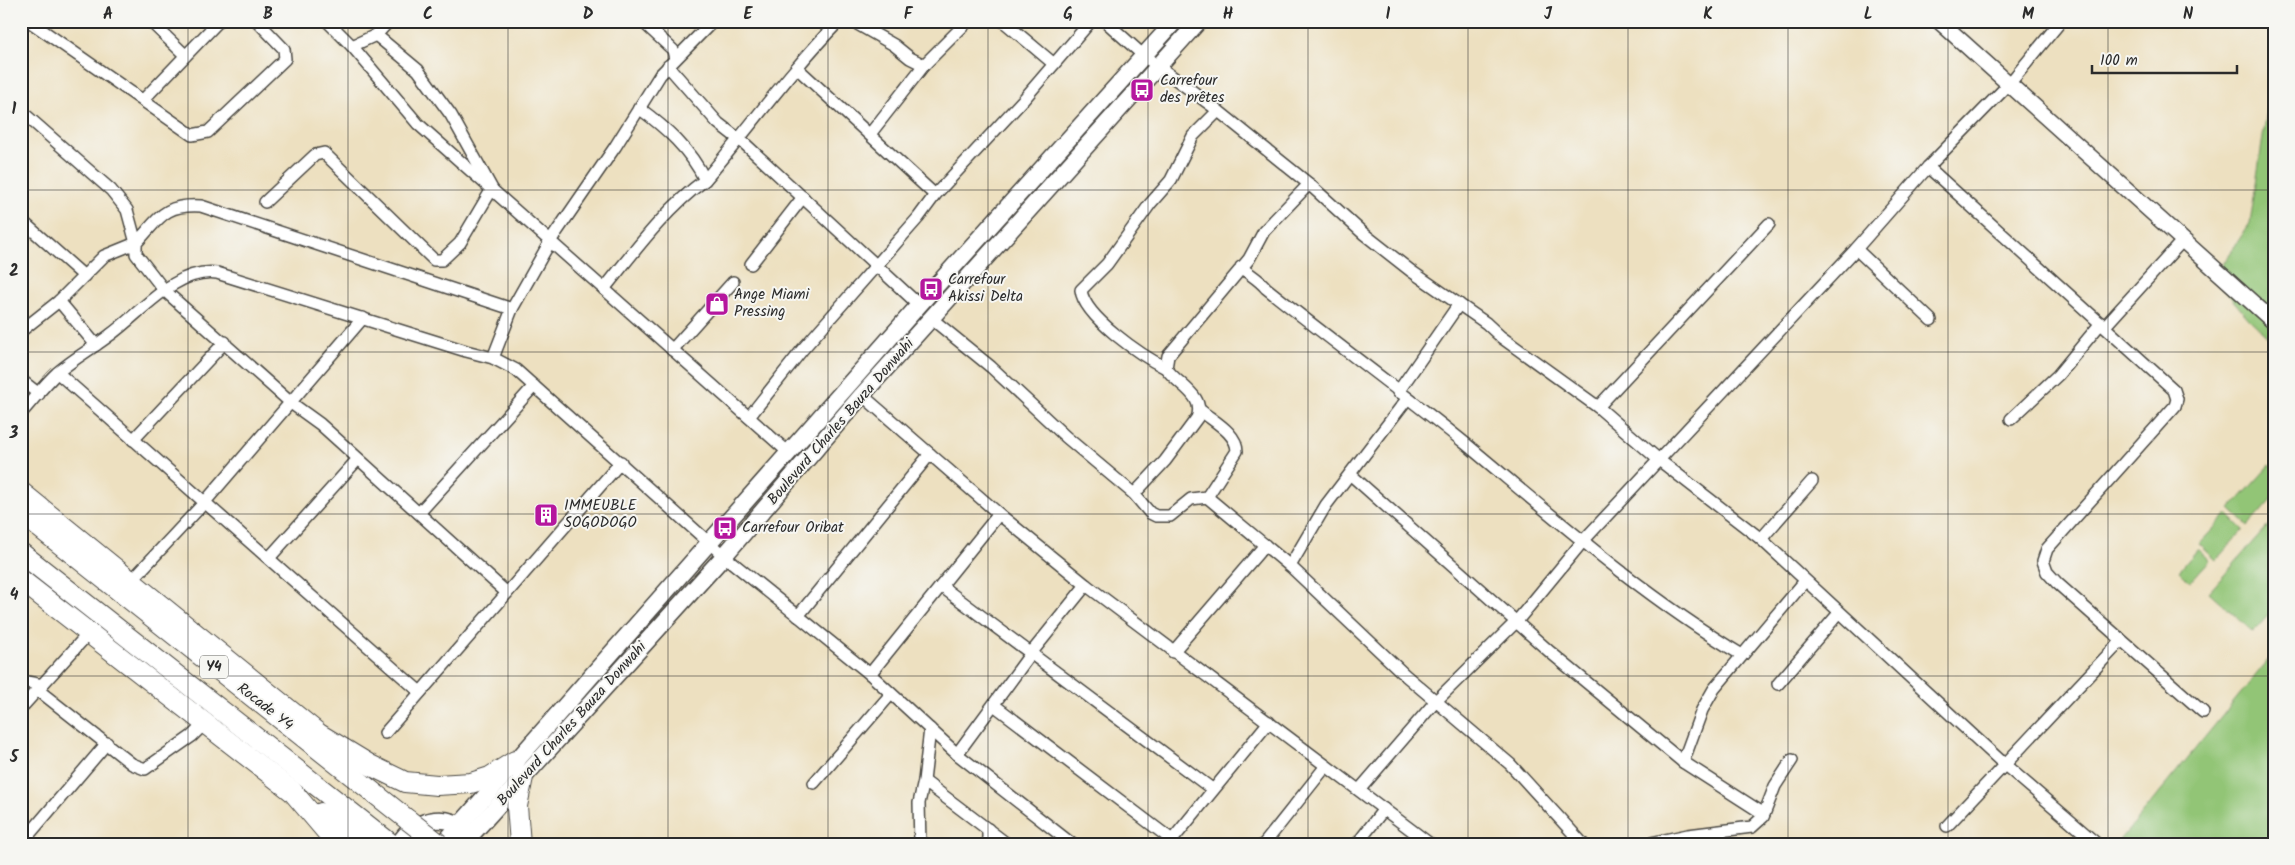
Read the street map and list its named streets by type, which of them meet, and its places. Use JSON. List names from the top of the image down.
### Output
{
  "streets": {
    "highway": ["Y4", "Rocade Y4"],
    "main road": ["Boulevard Charles Bauza Donwahi"]
  },
  "places": {
    "bus stop": ["Carrefour des prêtes", "Carrefour Akissi Delta", "Carrefour Oribat"],
    "shop": ["Ange Miami Pressing"],
    "building": ["IMMEUBLE SOGODOGO"]
  },
  "scale_bar": "100 m",
  "grid": {
    "columns": [
      "A",
      "B",
      "C",
      "D",
      "E",
      "F",
      "G",
      "H",
      "I",
      "J",
      "K",
      "L",
      "M",
      "N"
    ],
    "rows": [
      "1",
      "2",
      "3",
      "4",
      "5"
    ]
  }
}
